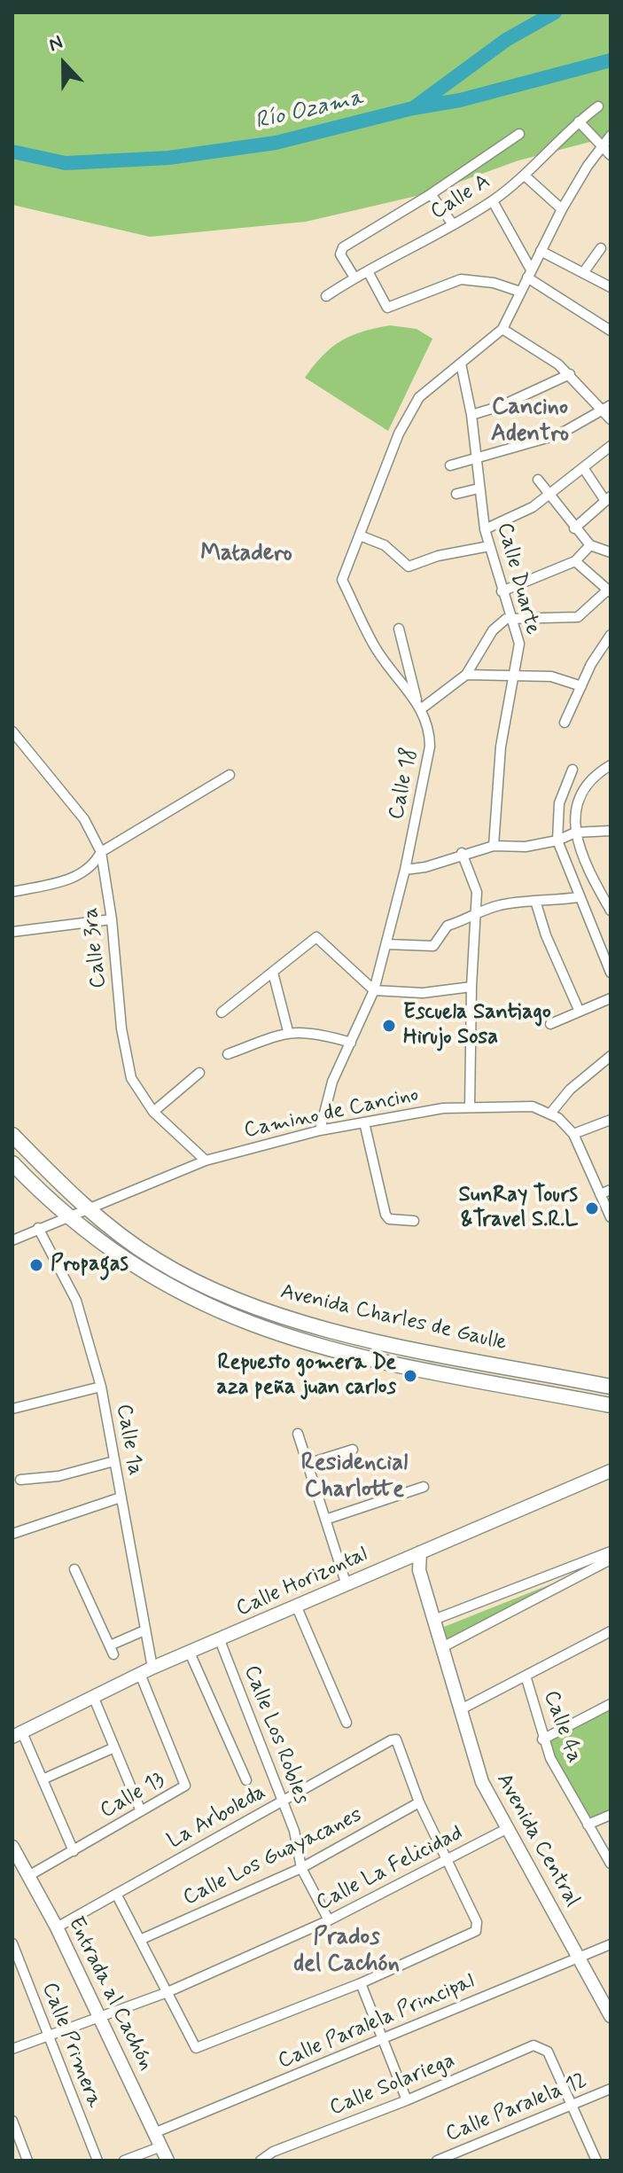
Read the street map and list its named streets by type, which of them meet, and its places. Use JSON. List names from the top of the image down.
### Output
{
  "streets": {
    "main road": [
      "Avenida Charles de Gaulle",
      "Calle Horizontal",
      "Avenida Central",
      "Entrada al Cachón"
    ],
    "street": [
      "Calle A",
      "Calle Duarte",
      "Calle 18",
      "Calle 3ra",
      "Camino de Cancino",
      "Calle 1a",
      "Calle 4a",
      "Calle Los Robles",
      "Calle 13",
      "La Arboleda",
      "Calle Los Guayacanes",
      "Calle La Felicidad",
      "Calle Paralela Principal",
      "Calle Primera",
      "Calle Solariega",
      "Calle Paralela 12"
    ]
  },
  "crossings": [
    ["Calle Duarte", "Calle 18"],
    ["Calle 18", "Camino de Cancino"],
    ["Calle 3ra", "Camino de Cancino"],
    ["Camino de Cancino", "Avenida Charles de Gaulle"],
    ["Camino de Cancino", "Calle 1a"],
    ["Calle 1a", "Calle Horizontal"],
    ["Calle Horizontal", "Calle Los Robles"],
    ["Calle Horizontal", "Calle 13"],
    ["Calle Horizontal", "Avenida Central"],
    ["Calle Los Robles", "La Arboleda"],
    ["Calle Los Robles", "Calle Los Guayacanes"],
    ["Calle Los Robles", "Calle La Felicidad"],
    ["Calle 13", "Entrada al Cachón"],
    ["La Arboleda", "Calle Los Guayacanes"],
    ["La Arboleda", "Entrada al Cachón"],
    ["Avenida Central", "Calle La Felicidad"],
    ["Avenida Central", "Calle Paralela Principal"],
    ["Calle La Felicidad", "Entrada al Cachón"],
    ["Calle La Felicidad", "Calle Primera"],
    ["Entrada al Cachón", "Calle Paralela Principal"],
    ["Calle Solariega", "Calle Paralela 12"]
  ],
  "districts": [
    "Cancino Adentro",
    "Matadero",
    "Residencial Charlotte",
    "Prados del Cachón"
  ],
  "water": ["Río Ozama"],
  "places": [
    "Escuela Santiago Hirujo Sosa",
    "SunRay Tours &Travel S.R.L",
    "Propagas",
    "Repuesto gomera De aza peña juan carlos"
  ],
  "north": "top"
}
